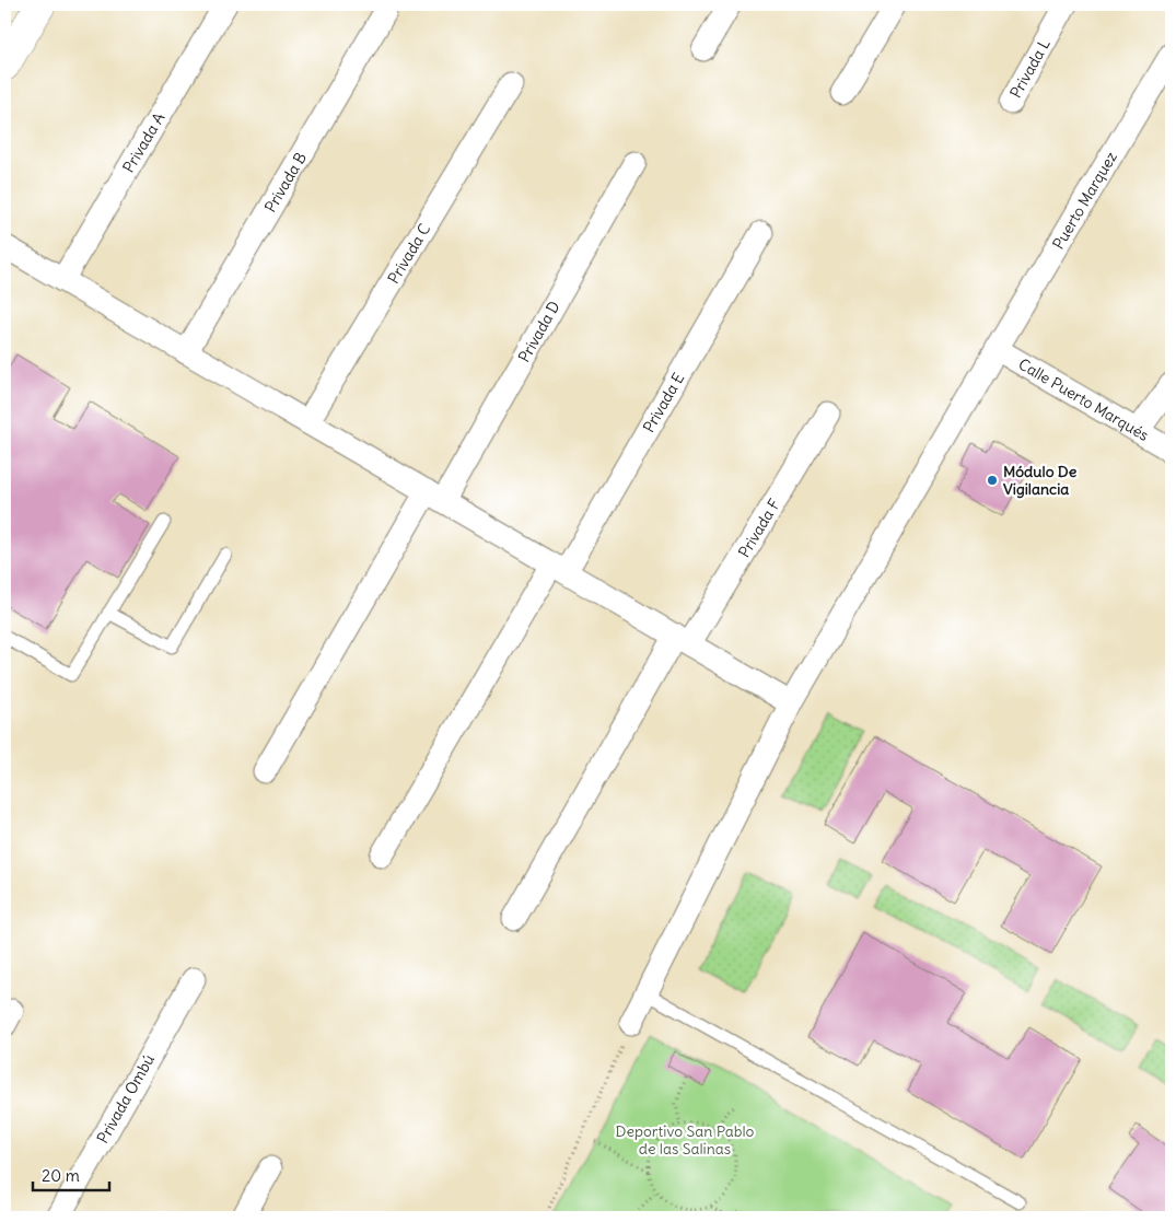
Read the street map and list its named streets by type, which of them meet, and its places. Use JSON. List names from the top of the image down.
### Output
{
  "streets": {
    "street": [
      "Privada L",
      "Privada A",
      "Privada B",
      "Puerto Marquez",
      "Privada C",
      "Privada D",
      "Calle Puerto Marqués",
      "Privada E",
      "Privada F",
      "Privada Ombú"
    ]
  },
  "crossings": [
    ["Puerto Marquez", "Calle Puerto Marqués"]
  ],
  "parks": ["Deportivo San Pablo de las Salinas"],
  "places": ["Módulo De Vigilancia"],
  "scale_bar": "20 m"
}
